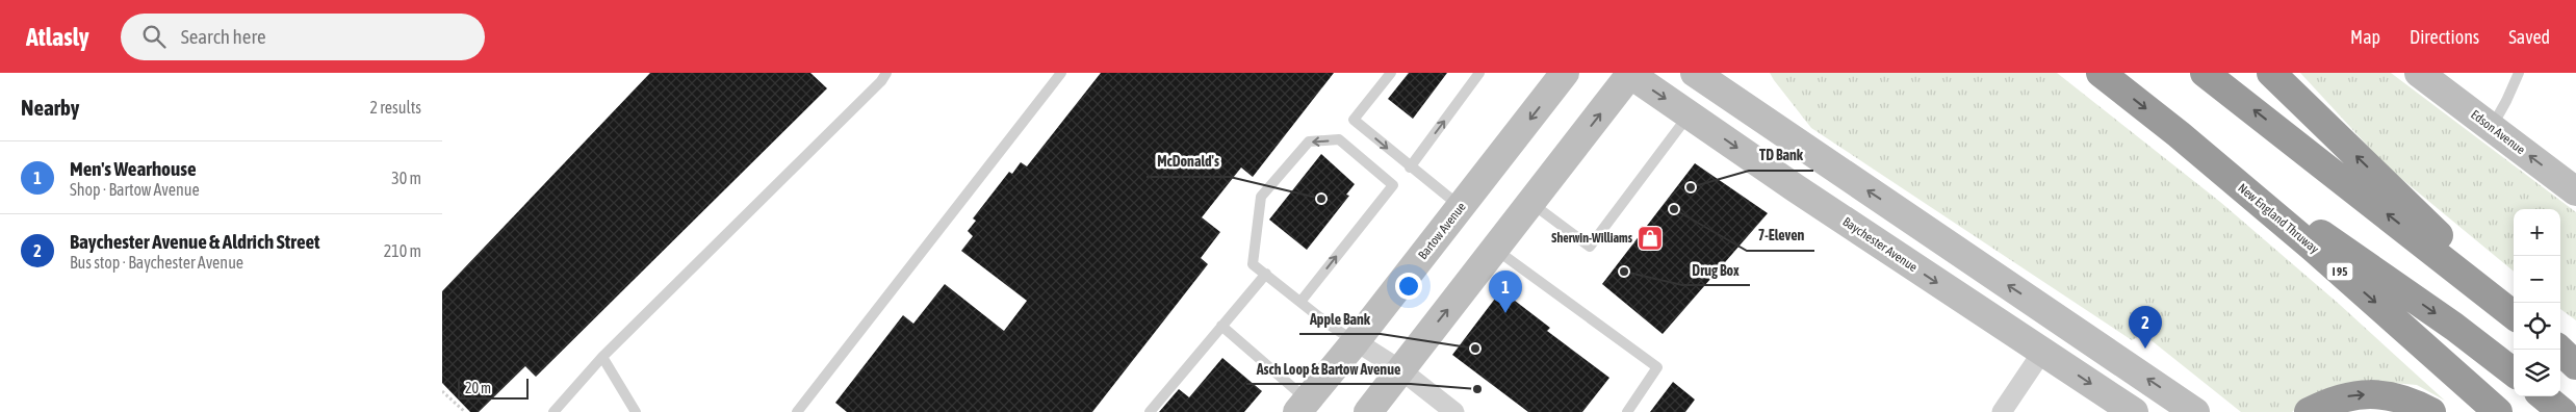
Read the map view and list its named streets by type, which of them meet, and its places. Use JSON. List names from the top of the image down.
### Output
{
  "streets": {
    "highway": ["New England Thruway", "I 95"],
    "main road": ["Edson Avenue", "Bartow Avenue", "Baychester Avenue"]
  },
  "one_way": ["Edson Avenue"],
  "places": {
    "other": [
      "TD Bank",
      "McDonald's",
      "7-Eleven",
      "Drug Box",
      "Apple Bank",
      "Asch Loop & Bartow Avenue"
    ],
    "shop": ["Sherwin-Williams"]
  },
  "scale_bar": "20 m",
  "page": {
    "header": "Atlasly",
    "search": "Search here",
    "nav": ["Map", "Directions", "Saved"],
    "heading": ["Nearby", "2 results"],
    "list": [
      {
        "mark": "1",
        "name": "Men's Wearhouse",
        "note": "Shop · Bartow Avenue",
        "value": "30 m"
      },
      {
        "mark": "2",
        "name": "Baychester Avenue & Aldrich Street",
        "note": "Bus stop · Baychester Avenue",
        "value": "210 m"
      }
    ],
    "map_buttons": ["+", "−"],
    "pins": ["1", "2"],
    "scale": "20 m"
  }
}
